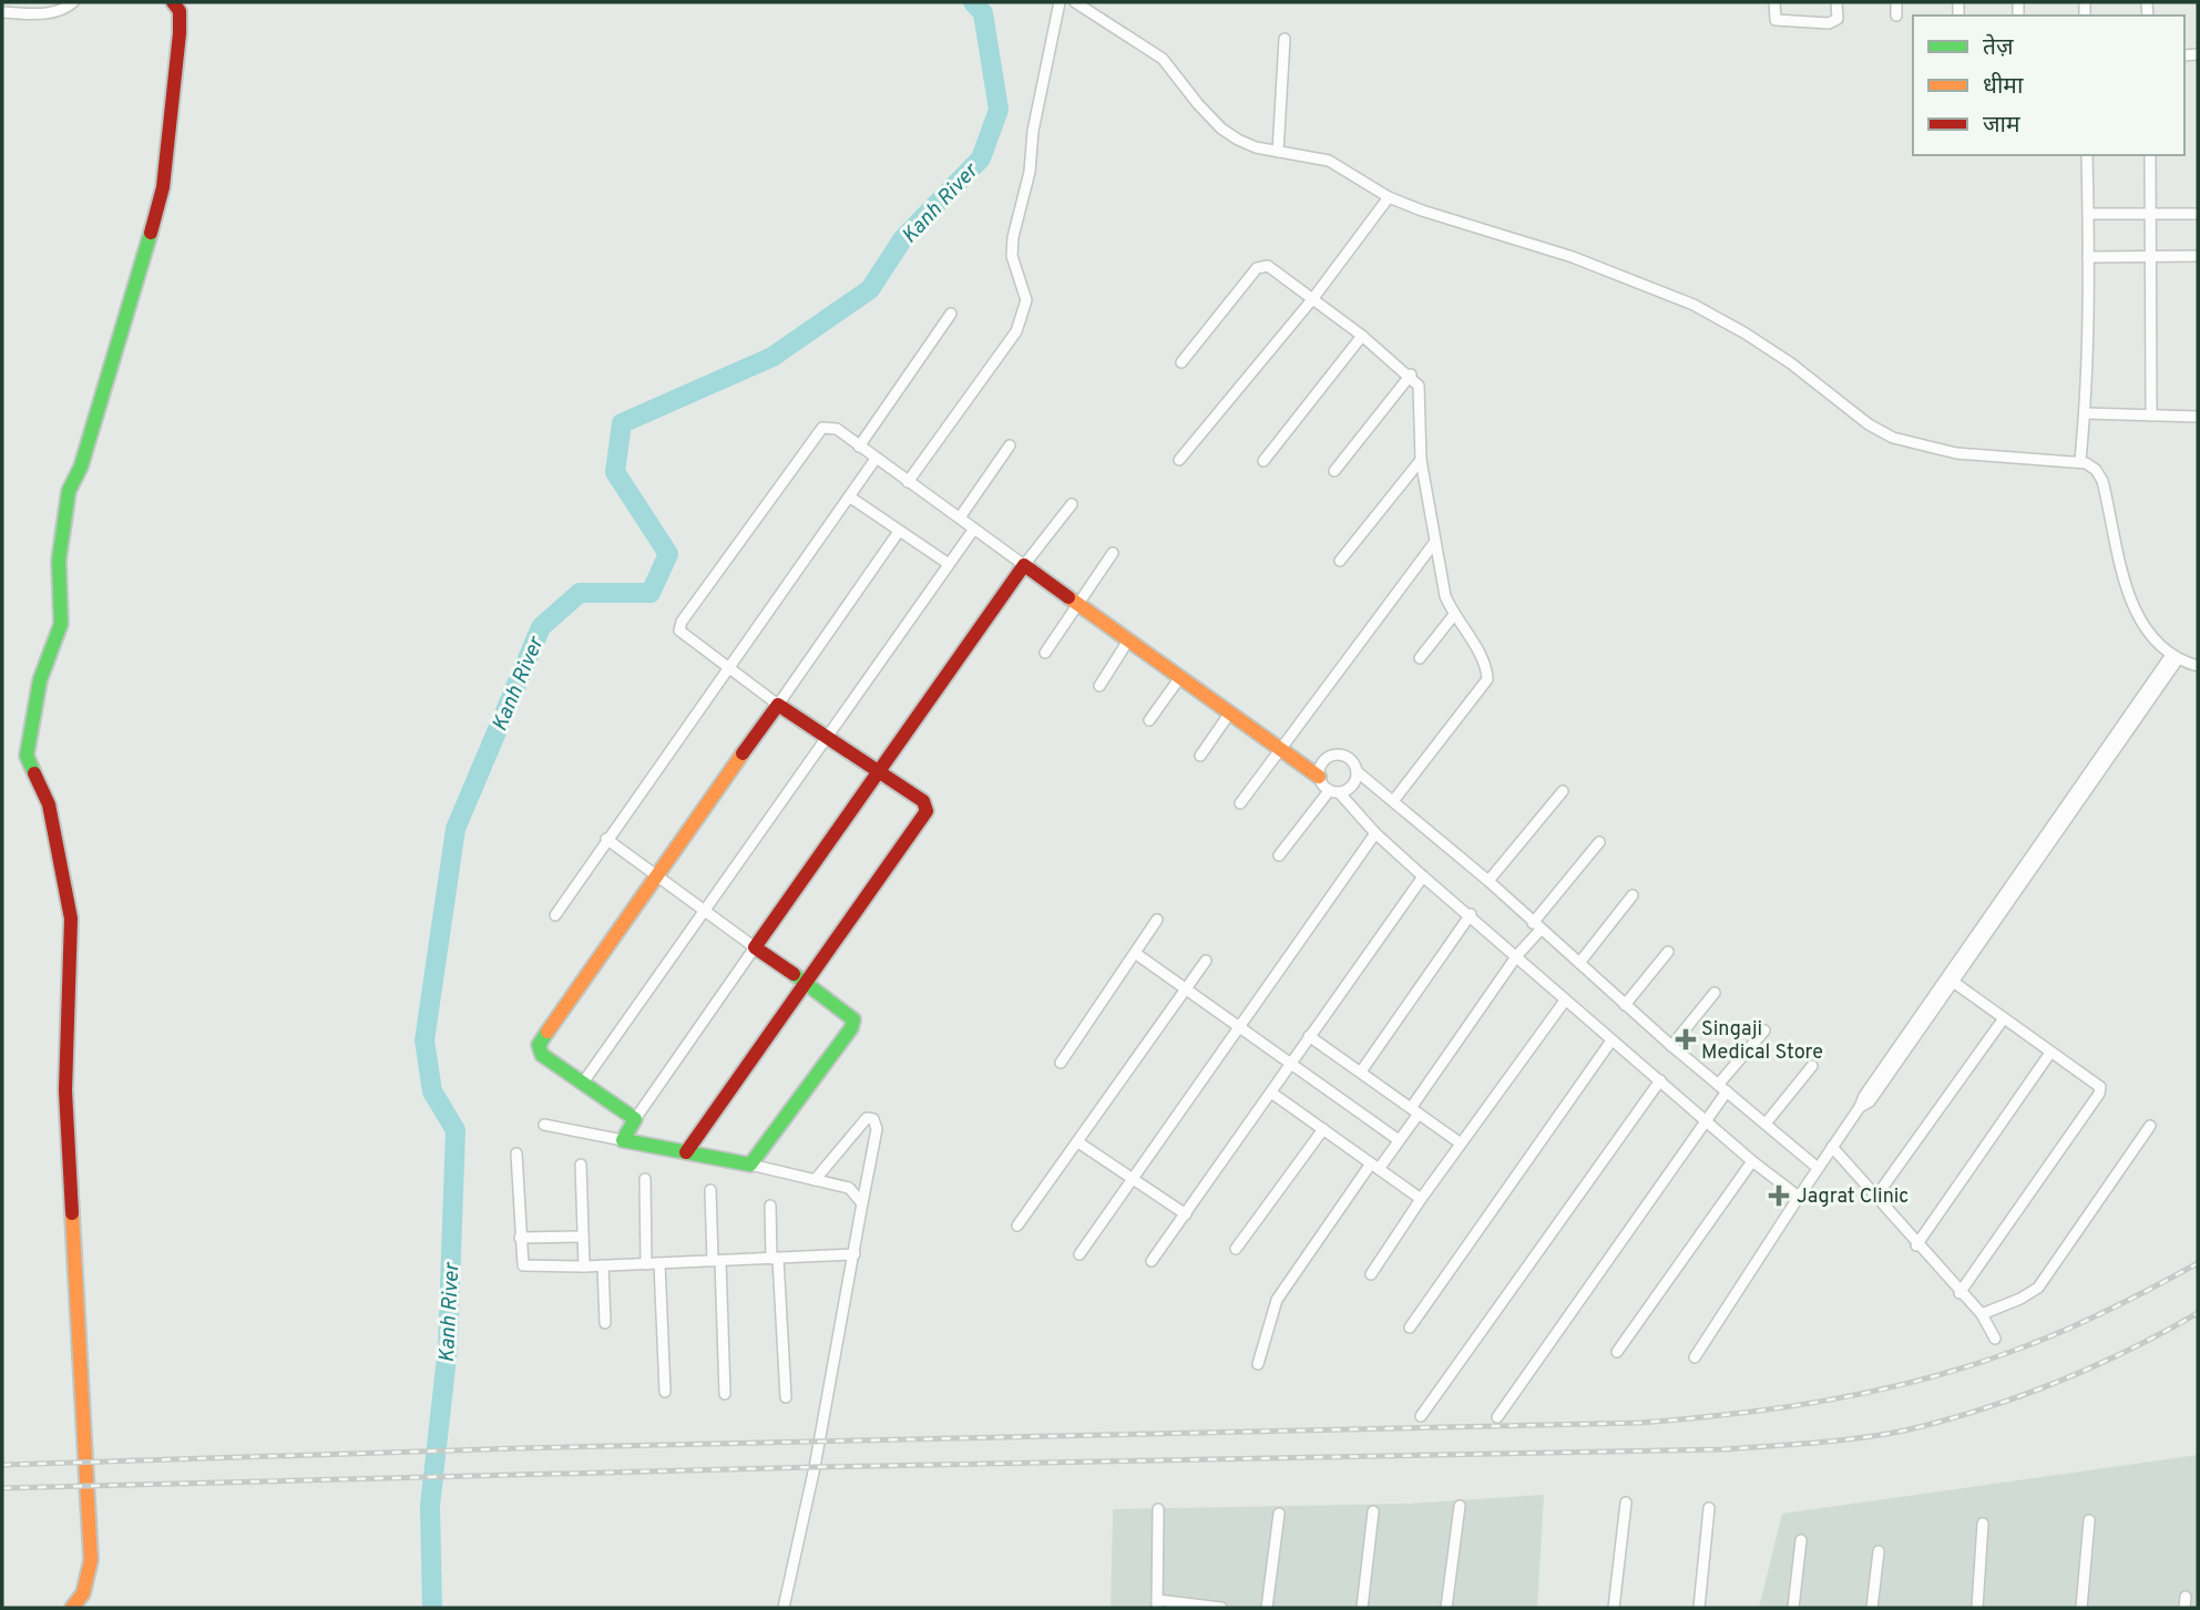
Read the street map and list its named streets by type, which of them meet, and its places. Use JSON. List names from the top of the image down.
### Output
{
  "water": ["Kanh River"],
  "places": {
    "health": ["Singaji Medical Store", "Jagrat Clinic"]
  },
  "legend": ["तेज़", "धीमा", "जाम"]
}
